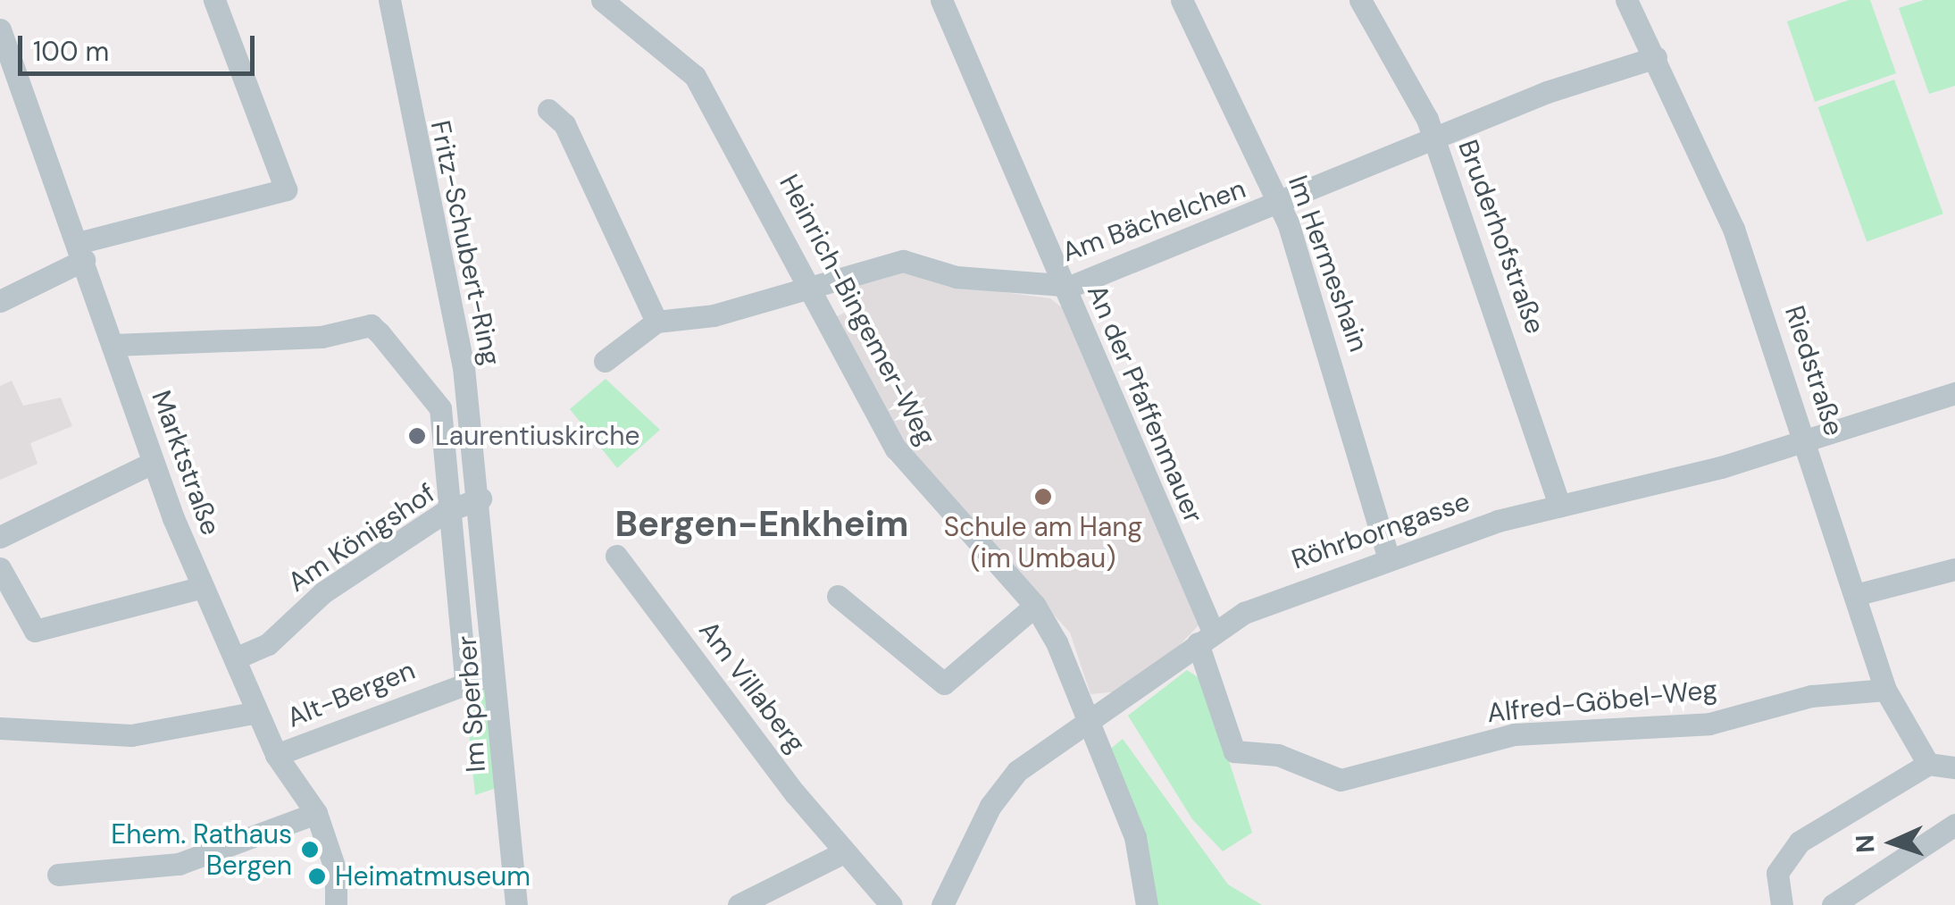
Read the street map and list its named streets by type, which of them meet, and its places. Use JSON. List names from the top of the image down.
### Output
{
  "streets": {
    "street": [
      "Am Bächelchen",
      "Bruderhofstraße",
      "Fritz-Schubert-Ring",
      "Im Hermeshain",
      "Heinrich-Bingemer-Weg",
      "Riedstraße",
      "An der Pfaffenmauer",
      "Marktstraße",
      "Röhrborngasse",
      "Am Königshof",
      "Am Villaberg",
      "Alt-Bergen",
      "Alfred-Göbel-Weg",
      "Im Sperber"
    ]
  },
  "crossings": [
    ["Am Bächelchen", "Bruderhofstraße"],
    ["Am Bächelchen", "Im Hermeshain"],
    ["Am Bächelchen", "Heinrich-Bingemer-Weg"],
    ["Am Bächelchen", "Riedstraße"],
    ["Am Bächelchen", "An der Pfaffenmauer"],
    ["Bruderhofstraße", "Röhrborngasse"],
    ["Fritz-Schubert-Ring", "Am Königshof"],
    ["Fritz-Schubert-Ring", "Im Sperber"],
    ["Im Hermeshain", "Röhrborngasse"],
    ["Heinrich-Bingemer-Weg", "Röhrborngasse"],
    ["Riedstraße", "Röhrborngasse"],
    ["Riedstraße", "Alfred-Göbel-Weg"],
    ["An der Pfaffenmauer", "Röhrborngasse"],
    ["An der Pfaffenmauer", "Alfred-Göbel-Weg"],
    ["Marktstraße", "Am Königshof"],
    ["Marktstraße", "Alt-Bergen"],
    ["Marktstraße", "Im Sperber"],
    ["Röhrborngasse", "Alfred-Göbel-Weg"],
    ["Am Königshof", "Im Sperber"],
    ["Alt-Bergen", "Im Sperber"]
  ],
  "districts": ["Bergen-Enkheim"],
  "places": [
    "Laurentiuskirche",
    "Schule am Hang (im Umbau)",
    "Ehem. Rathaus Bergen",
    "Heimatmuseum"
  ],
  "scale_bar": "100 m",
  "north": "left"
}
